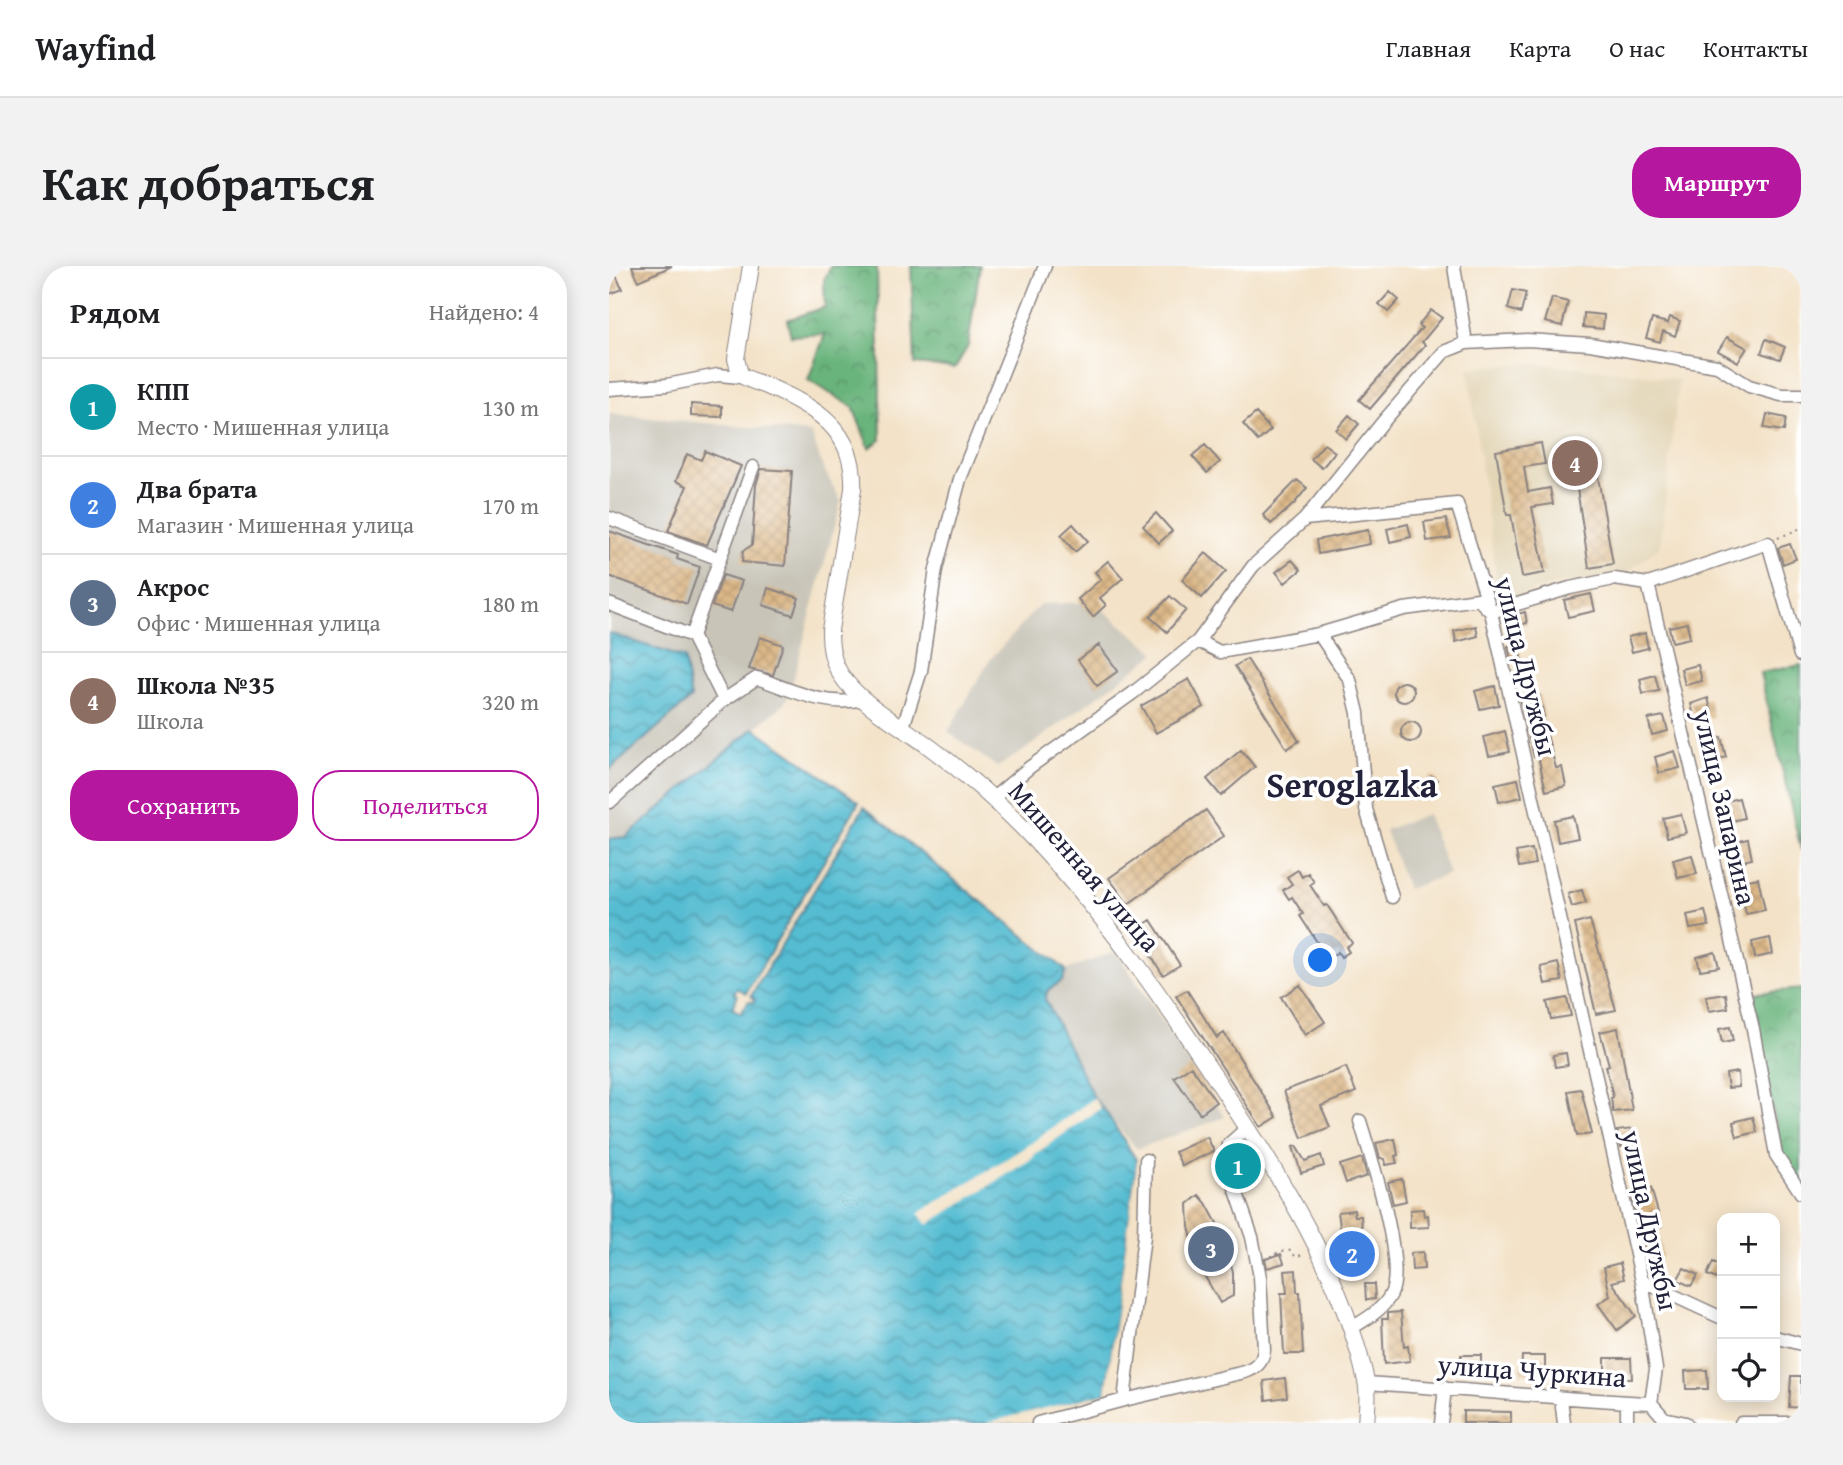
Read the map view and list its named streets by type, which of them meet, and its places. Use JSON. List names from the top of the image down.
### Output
{
  "streets": {
    "main road": ["Мишенная улица"],
    "street": ["улица Дружбы", "улица Запарина", "улица Чуркина"]
  },
  "crossings": [
    ["улица Дружбы", "улица Чуркина"],
    ["Мишенная улица", "улица Чуркина"]
  ],
  "districts": ["Seroglazka"],
  "page": {
    "header": "Wayfind",
    "nav": [
      "Главная",
      "Карта",
      "О нас",
      "Контакты"
    ],
    "title": "Как добраться",
    "buttons": [
      "Маршрут",
      ["Сохранить", "Поделиться"]
    ],
    "heading": ["Рядом", "Найдено: 4"],
    "list": [
      {
        "mark": "1",
        "name": "КПП",
        "note": "Место · Мишенная улица",
        "value": "130 m"
      },
      {
        "mark": "2",
        "name": "Два брата",
        "note": "Магазин · Мишенная улица",
        "value": "170 m"
      },
      {
        "mark": "3",
        "name": "Акрос",
        "note": "Офис · Мишенная улица",
        "value": "180 m"
      },
      {
        "mark": "4",
        "name": "Школа №35",
        "note": "Школа",
        "value": "320 m"
      }
    ],
    "pins": [
      "4",
      "1",
      "3",
      "2"
    ],
    "map_buttons": ["+", "−"]
  }
}
